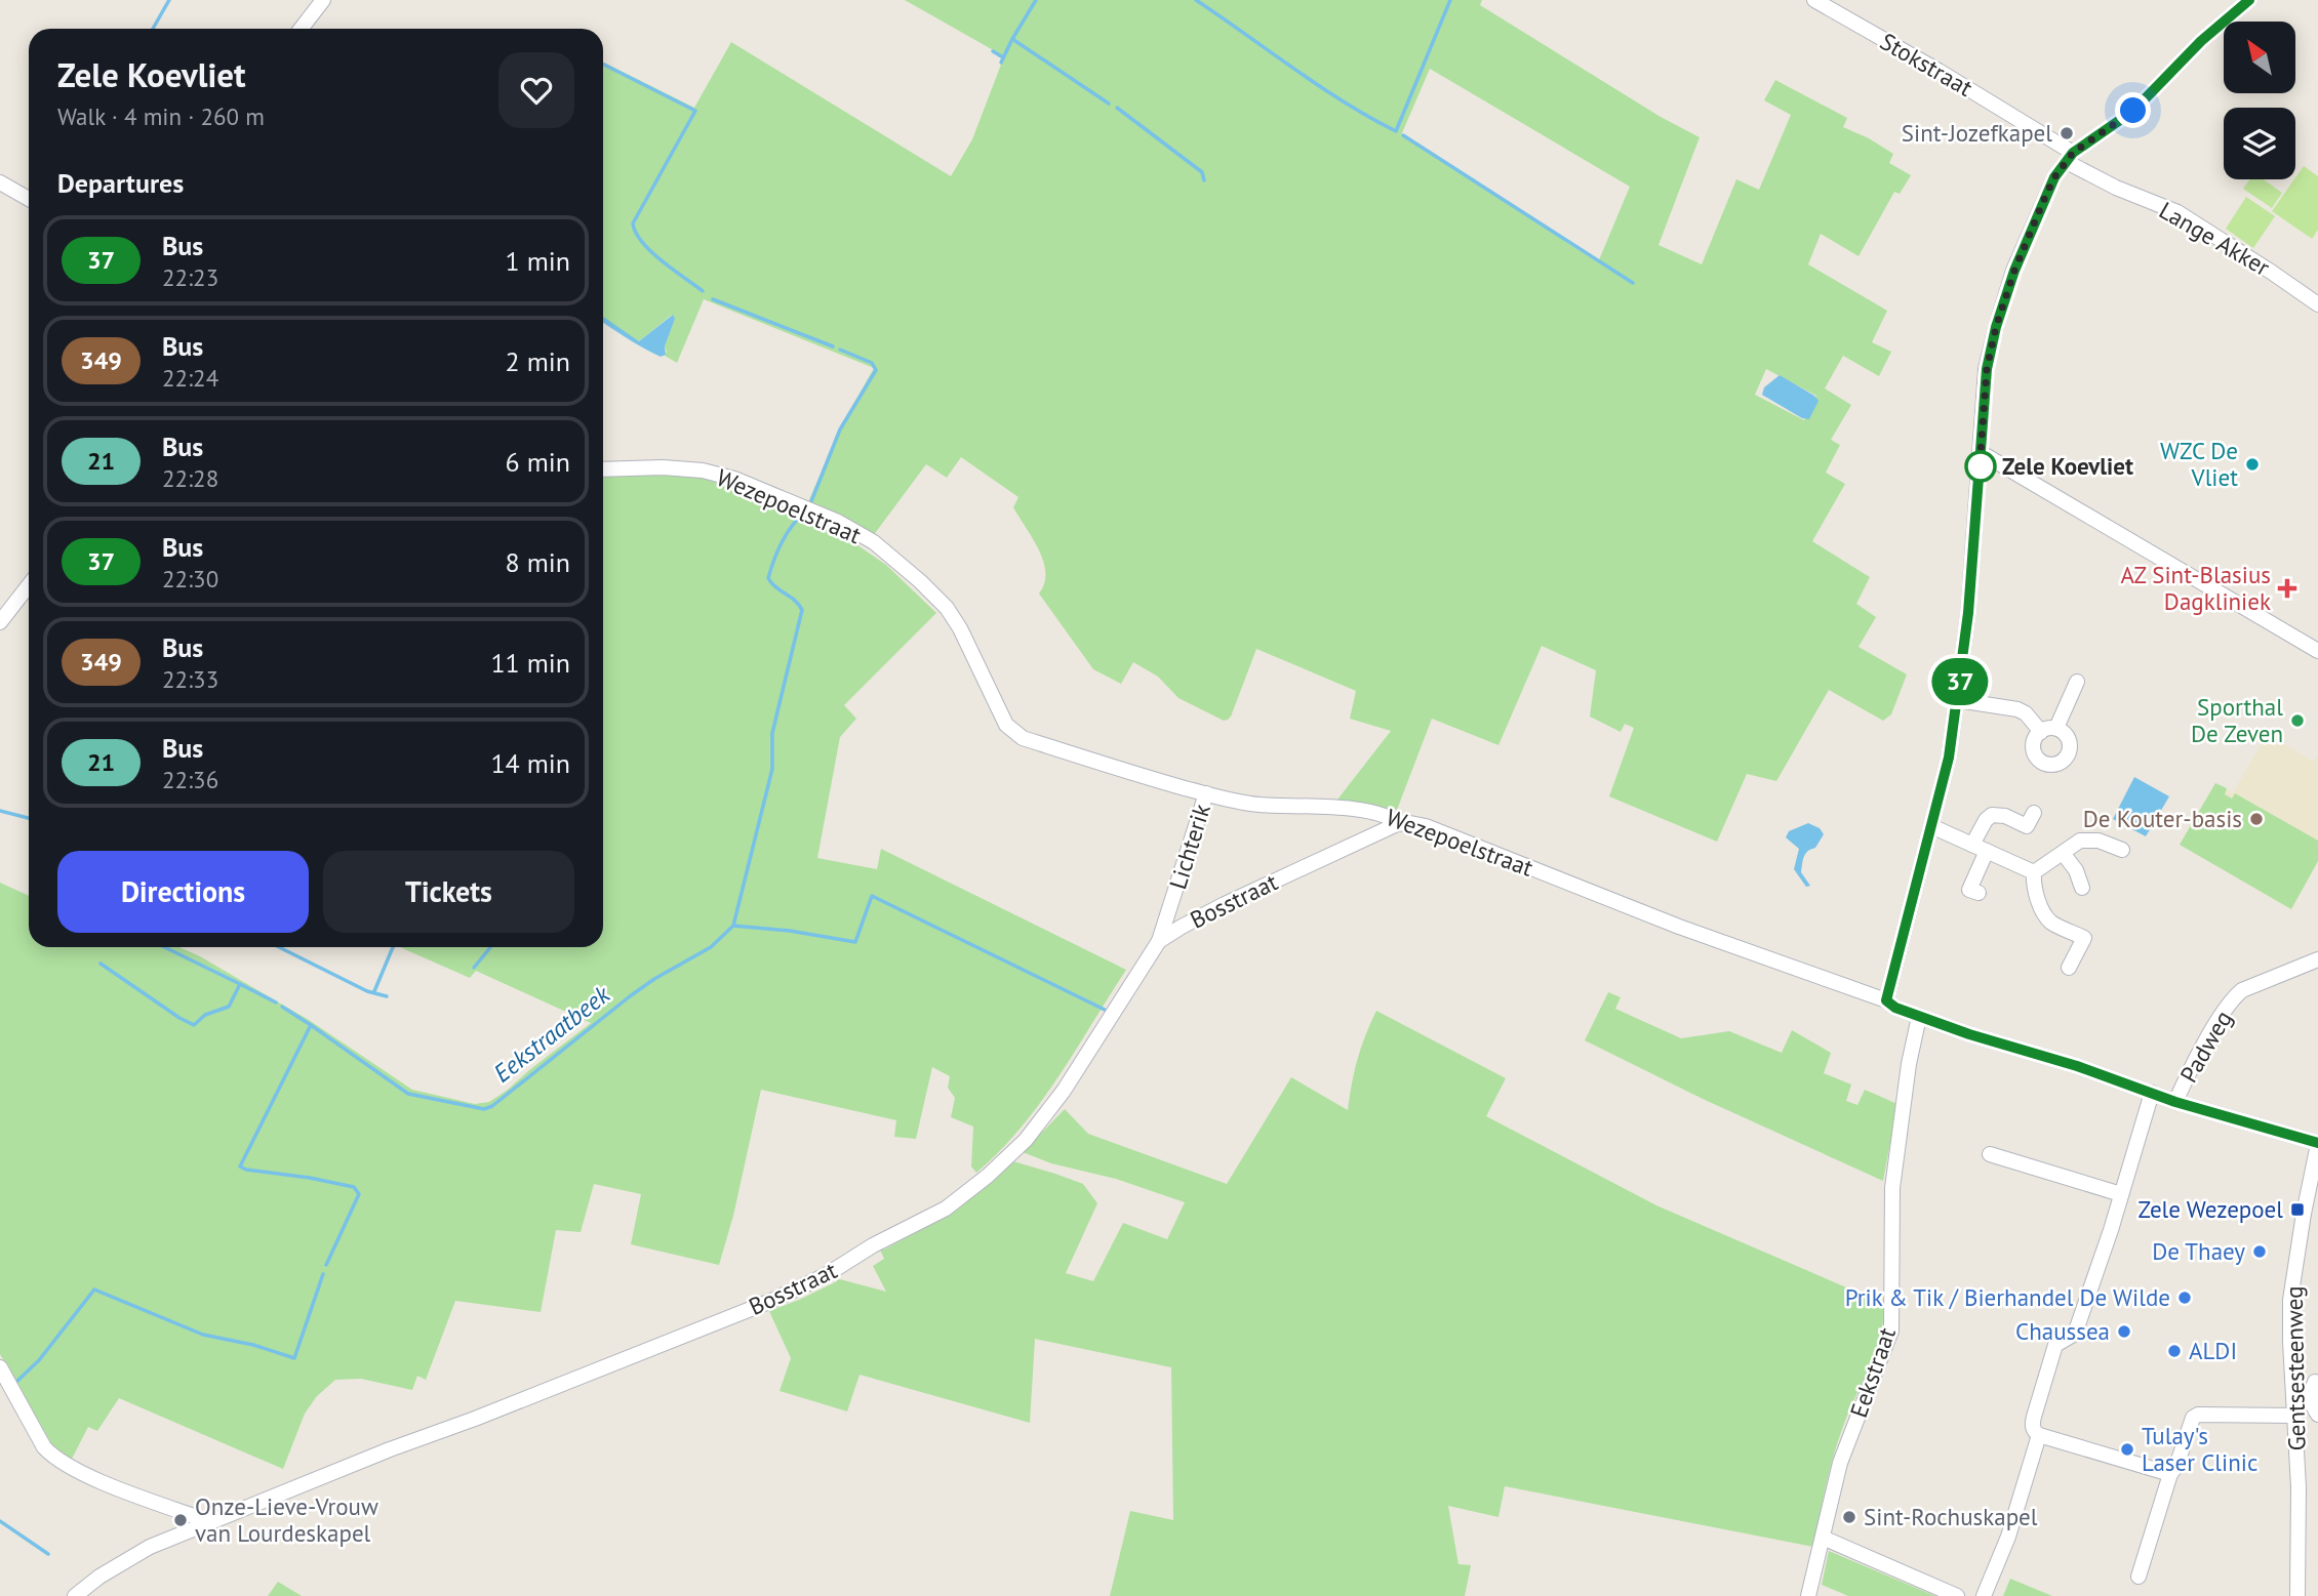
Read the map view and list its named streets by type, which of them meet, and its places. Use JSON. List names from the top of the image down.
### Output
{
  "streets": {
    "street": [
      "Stokstraat",
      "Lange Akker",
      "Wezepoelstraat",
      "Lichterik",
      "Bosstraat",
      "Padweg",
      "Gentsesteenweg",
      "Eekstraat"
    ]
  },
  "crossings": [
    ["Stokstraat", "Lange Akker"],
    ["Wezepoelstraat", "Lichterik"],
    ["Wezepoelstraat", "Bosstraat"],
    ["Wezepoelstraat", "Padweg"],
    ["Wezepoelstraat", "Gentsesteenweg"],
    ["Wezepoelstraat", "Eekstraat"],
    ["Lichterik", "Bosstraat"]
  ],
  "water": ["Eekstraatbeek"],
  "places": {
    "other": [
      "Sint-Jozefkapel",
      "WZC De Vliet",
      "Zele Koevliet",
      "Sporthal De Zeven",
      "De Kouter-basis",
      "De Thaey",
      "Prik & Tik / Bierhandel De Wilde",
      "Chaussea",
      "ALDI",
      "Tulay's Laser Clinic",
      "Sint-Rochuskapel",
      "Onze-Lieve-Vrouw van Lourdeskapel"
    ],
    "health": ["AZ Sint-Blasius Dagkliniek"],
    "transit": ["Zele Wezepoel"]
  },
  "lines": ["bus line 37"],
  "north": "top left",
  "page": {
    "on_map": "37",
    "heading": [
      ["Zele Koevliet", "Walk · 4 min · 260 m"],
      "Departures"
    ],
    "list": [
      {
        "mark": "37",
        "name": "Bus",
        "note": "22:23",
        "value": "1 min"
      },
      {
        "mark": "349",
        "name": "Bus",
        "note": "22:24",
        "value": "2 min"
      },
      {
        "mark": "21",
        "name": "Bus",
        "note": "22:28",
        "value": "6 min"
      },
      {
        "mark": "37",
        "name": "Bus",
        "note": "22:30",
        "value": "8 min"
      },
      {
        "mark": "349",
        "name": "Bus",
        "note": "22:33",
        "value": "11 min"
      },
      {
        "mark": "21",
        "name": "Bus",
        "note": "22:36",
        "value": "14 min"
      }
    ],
    "buttons": ["Directions", "Tickets"]
  }
}
